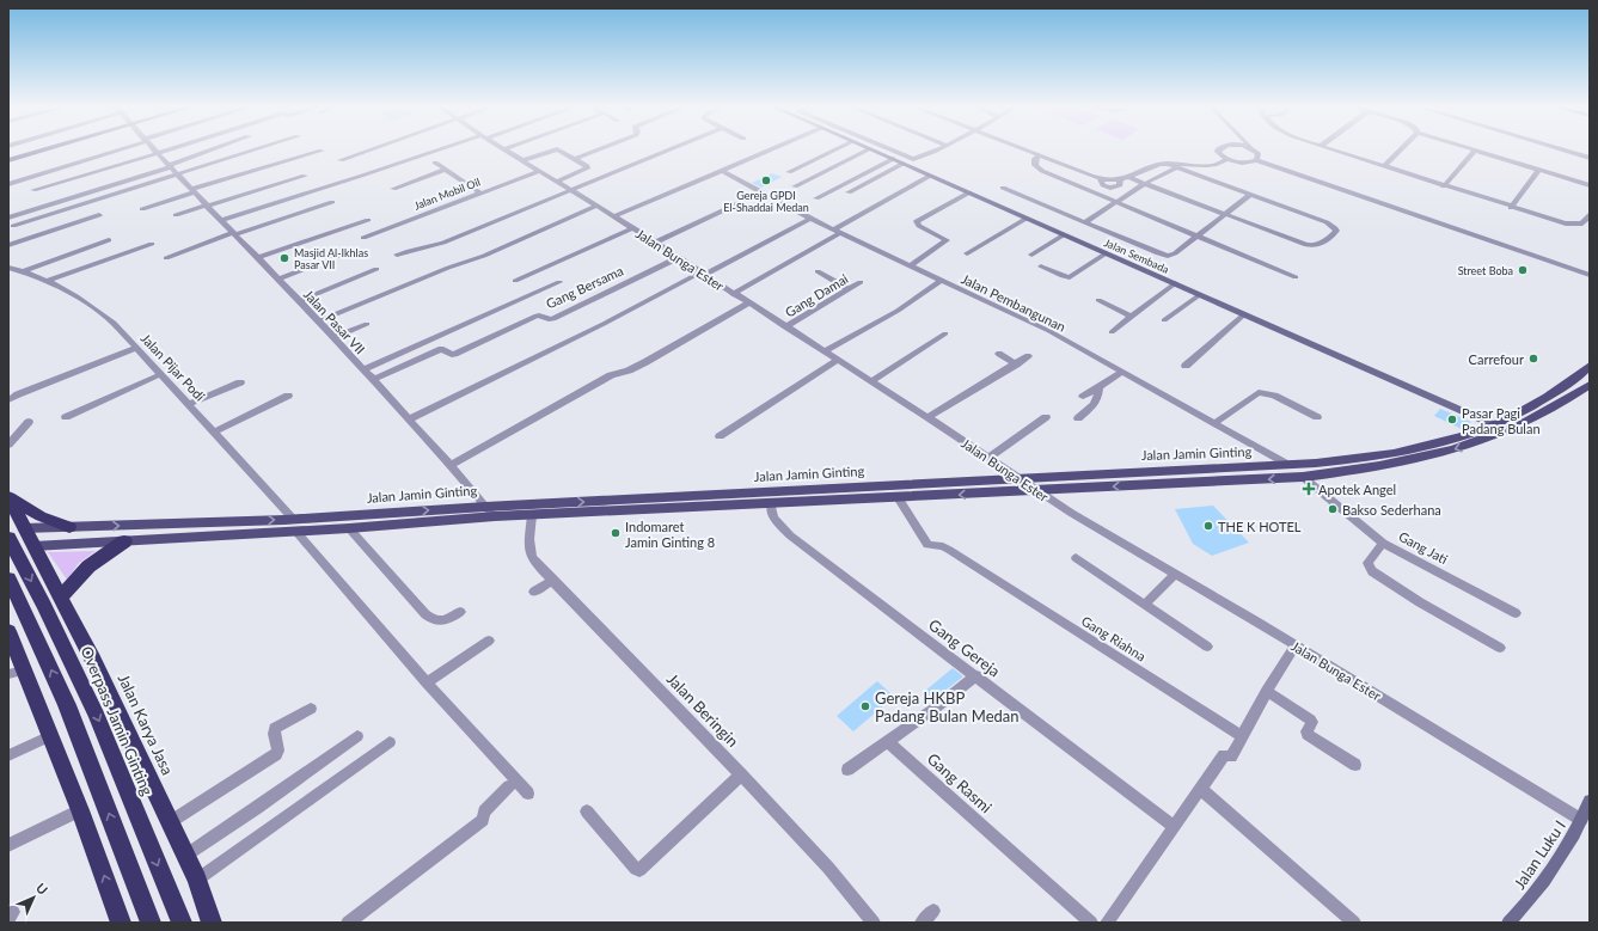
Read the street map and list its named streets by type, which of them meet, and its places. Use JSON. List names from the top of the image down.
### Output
{
  "streets": {
    "highway": ["Jalan Jamin Ginting", "Overpass Jamin Ginting", "Jalan Karya Jasa"],
    "street": [
      "Jalan Mobil Oil",
      "Jalan Sembada",
      "Jalan Bunga Ester",
      "Gang Bersama",
      "Gang Damai",
      "Jalan Pembangunan",
      "Jalan Pasar VII",
      "Jalan Pijar Podi",
      "Gang Jati",
      "Gang Riahna",
      "Gang Gereja",
      "Jalan Beringin",
      "Gang Rasmi",
      "Jalan Luku I"
    ]
  },
  "crossings": [
    ["Jalan Mobil Oil", "Jalan Bunga Ester"],
    ["Jalan Sembada", "Jalan Jamin Ginting"],
    ["Jalan Bunga Ester", "Gang Bersama"],
    ["Jalan Bunga Ester", "Gang Damai"],
    ["Jalan Bunga Ester", "Jalan Jamin Ginting"],
    ["Jalan Bunga Ester", "Jalan Luku I"],
    ["Gang Bersama", "Jalan Pasar VII"],
    ["Jalan Pembangunan", "Jalan Jamin Ginting"],
    ["Jalan Pasar VII", "Jalan Jamin Ginting"],
    ["Jalan Pijar Podi", "Jalan Jamin Ginting"],
    ["Jalan Jamin Ginting", "Overpass Jamin Ginting"],
    ["Jalan Jamin Ginting", "Jalan Karya Jasa"],
    ["Overpass Jamin Ginting", "Jalan Karya Jasa"]
  ],
  "places": {
    "other": [
      "Gereja GPDI El-Shaddai Medan",
      "Masjid Al-Ikhlas Pasar VII",
      "Street Boba",
      "Carrefour",
      "Pasar Pagi Padang Bulan",
      "Bakso Sederhana",
      "THE K HOTEL",
      "Indomaret Jamin Ginting 8",
      "Gereja HKBP Padang Bulan Medan"
    ],
    "health": ["Apotek Angel"]
  },
  "north": "top right"
}
